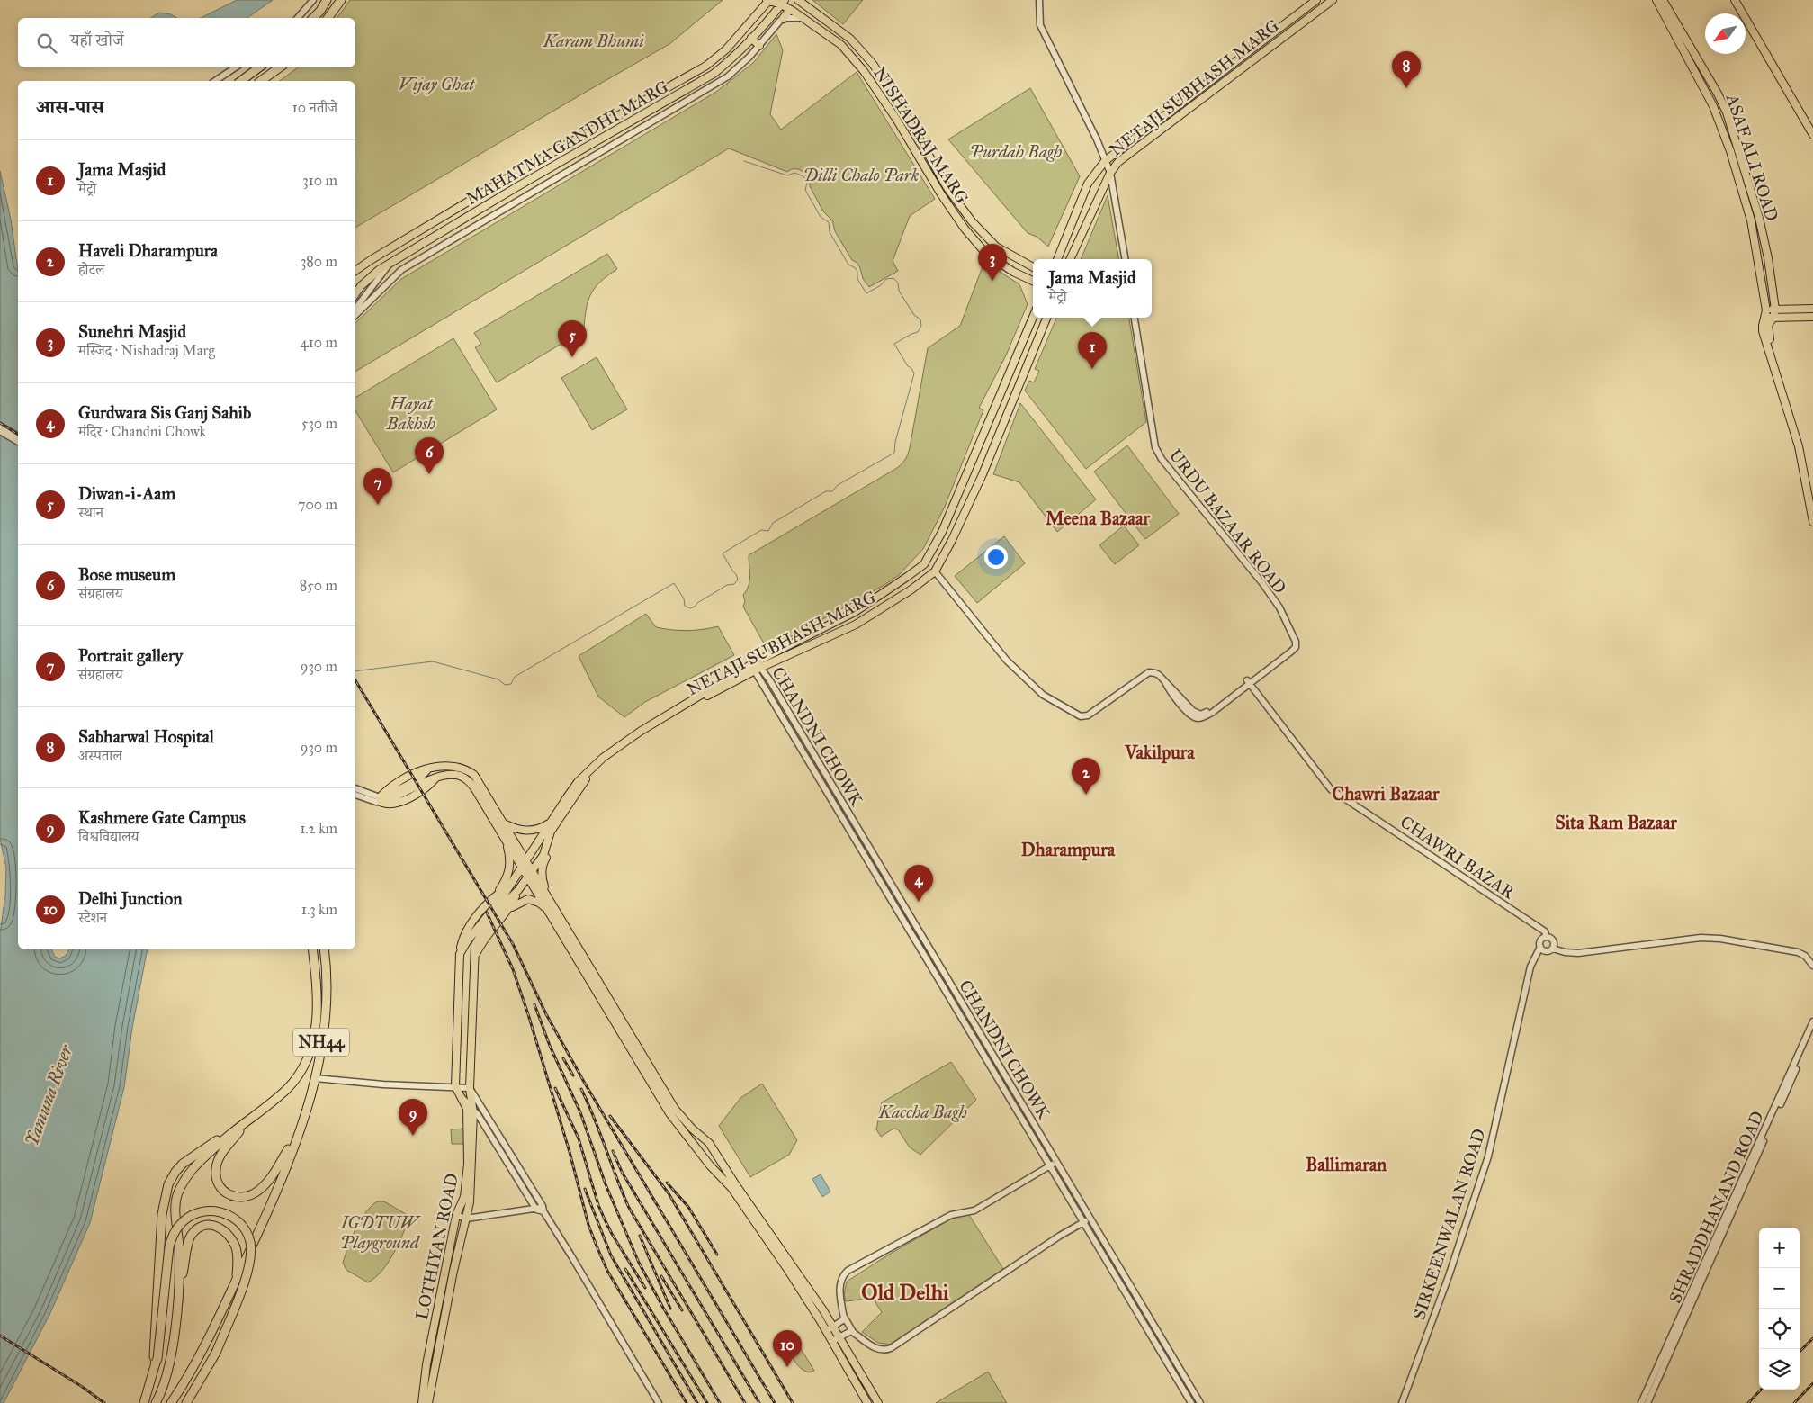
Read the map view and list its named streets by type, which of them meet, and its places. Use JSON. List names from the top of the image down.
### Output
{
  "streets": {
    "highway": ["NH44"],
    "main road": [
      "NETAJI SUBHASH MARG",
      "NISHADRAJ MARG",
      "MAHATMA GANDHI MARG",
      "ASAF ALI ROAD",
      "LOTHIYAN ROAD"
    ],
    "street": [
      "URDU BAZAAR ROAD",
      "CHANDNI CHOWK",
      "CHAWRI BAZAR",
      "SHRADDHANAND ROAD",
      "SIRKEENWALAN ROAD"
    ]
  },
  "crossings": [
    ["NETAJI SUBHASH MARG", "CHANDNI CHOWK"],
    ["NISHADRAJ MARG", "MAHATMA GANDHI MARG"],
    ["URDU BAZAAR ROAD", "CHAWRI BAZAR"],
    ["CHAWRI BAZAR", "SIRKEENWALAN ROAD"]
  ],
  "districts": [
    "Meena Bazaar",
    "Vakilpura",
    "Chawri Bazaar",
    "Sita Ram Bazaar",
    "Dharampura",
    "Ballimaran",
    "Old Delhi"
  ],
  "water": ["Yamuna River"],
  "parks": [
    "Karam Bhumi",
    "Vijay Ghat",
    "Purdah Bagh",
    "Dilli Chalo Park",
    "Hayat Bakhsh",
    "Kaccha Bagh",
    "IGDTUW Playground"
  ],
  "north": "bottom left",
  "page": {
    "search": "यहाँ खोजें",
    "pins": [
      "8",
      "3",
      "5",
      "1",
      "6",
      "7",
      "2",
      "4",
      "9",
      "10"
    ],
    "heading": ["आस-पास", "10 नतीजे"],
    "list": [
      {
        "mark": "1",
        "name": "Jama Masjid",
        "note": "मेट्रो",
        "value": "310 m"
      },
      {
        "mark": "2",
        "name": "Haveli Dharampura",
        "note": "होटल",
        "value": "380 m"
      },
      {
        "mark": "3",
        "name": "Sunehri Masjid",
        "note": "मस्जिद · Nishadraj Marg",
        "value": "410 m"
      },
      {
        "mark": "4",
        "name": "Gurdwara Sis Ganj Sahib",
        "note": "मंदिर · Chandni Chowk",
        "value": "530 m"
      },
      {
        "mark": "5",
        "name": "Diwan-i-Aam",
        "note": "स्थान",
        "value": "700 m"
      },
      {
        "mark": "6",
        "name": "Bose museum",
        "note": "संग्रहालय",
        "value": "850 m"
      },
      {
        "mark": "7",
        "name": "Portrait gallery",
        "note": "संग्रहालय",
        "value": "930 m"
      },
      {
        "mark": "8",
        "name": "Sabharwal Hospital",
        "note": "अस्पताल",
        "value": "930 m"
      },
      {
        "mark": "9",
        "name": "Kashmere Gate Campus",
        "note": "विश्वविद्यालय",
        "value": "1.2 km"
      },
      {
        "mark": "10",
        "name": "Delhi Junction",
        "note": "स्टेशन",
        "value": "1.3 km"
      }
    ],
    "popup": ["Jama Masjid", "मेट्रो"],
    "map_buttons": ["+", "−"]
  }
}
